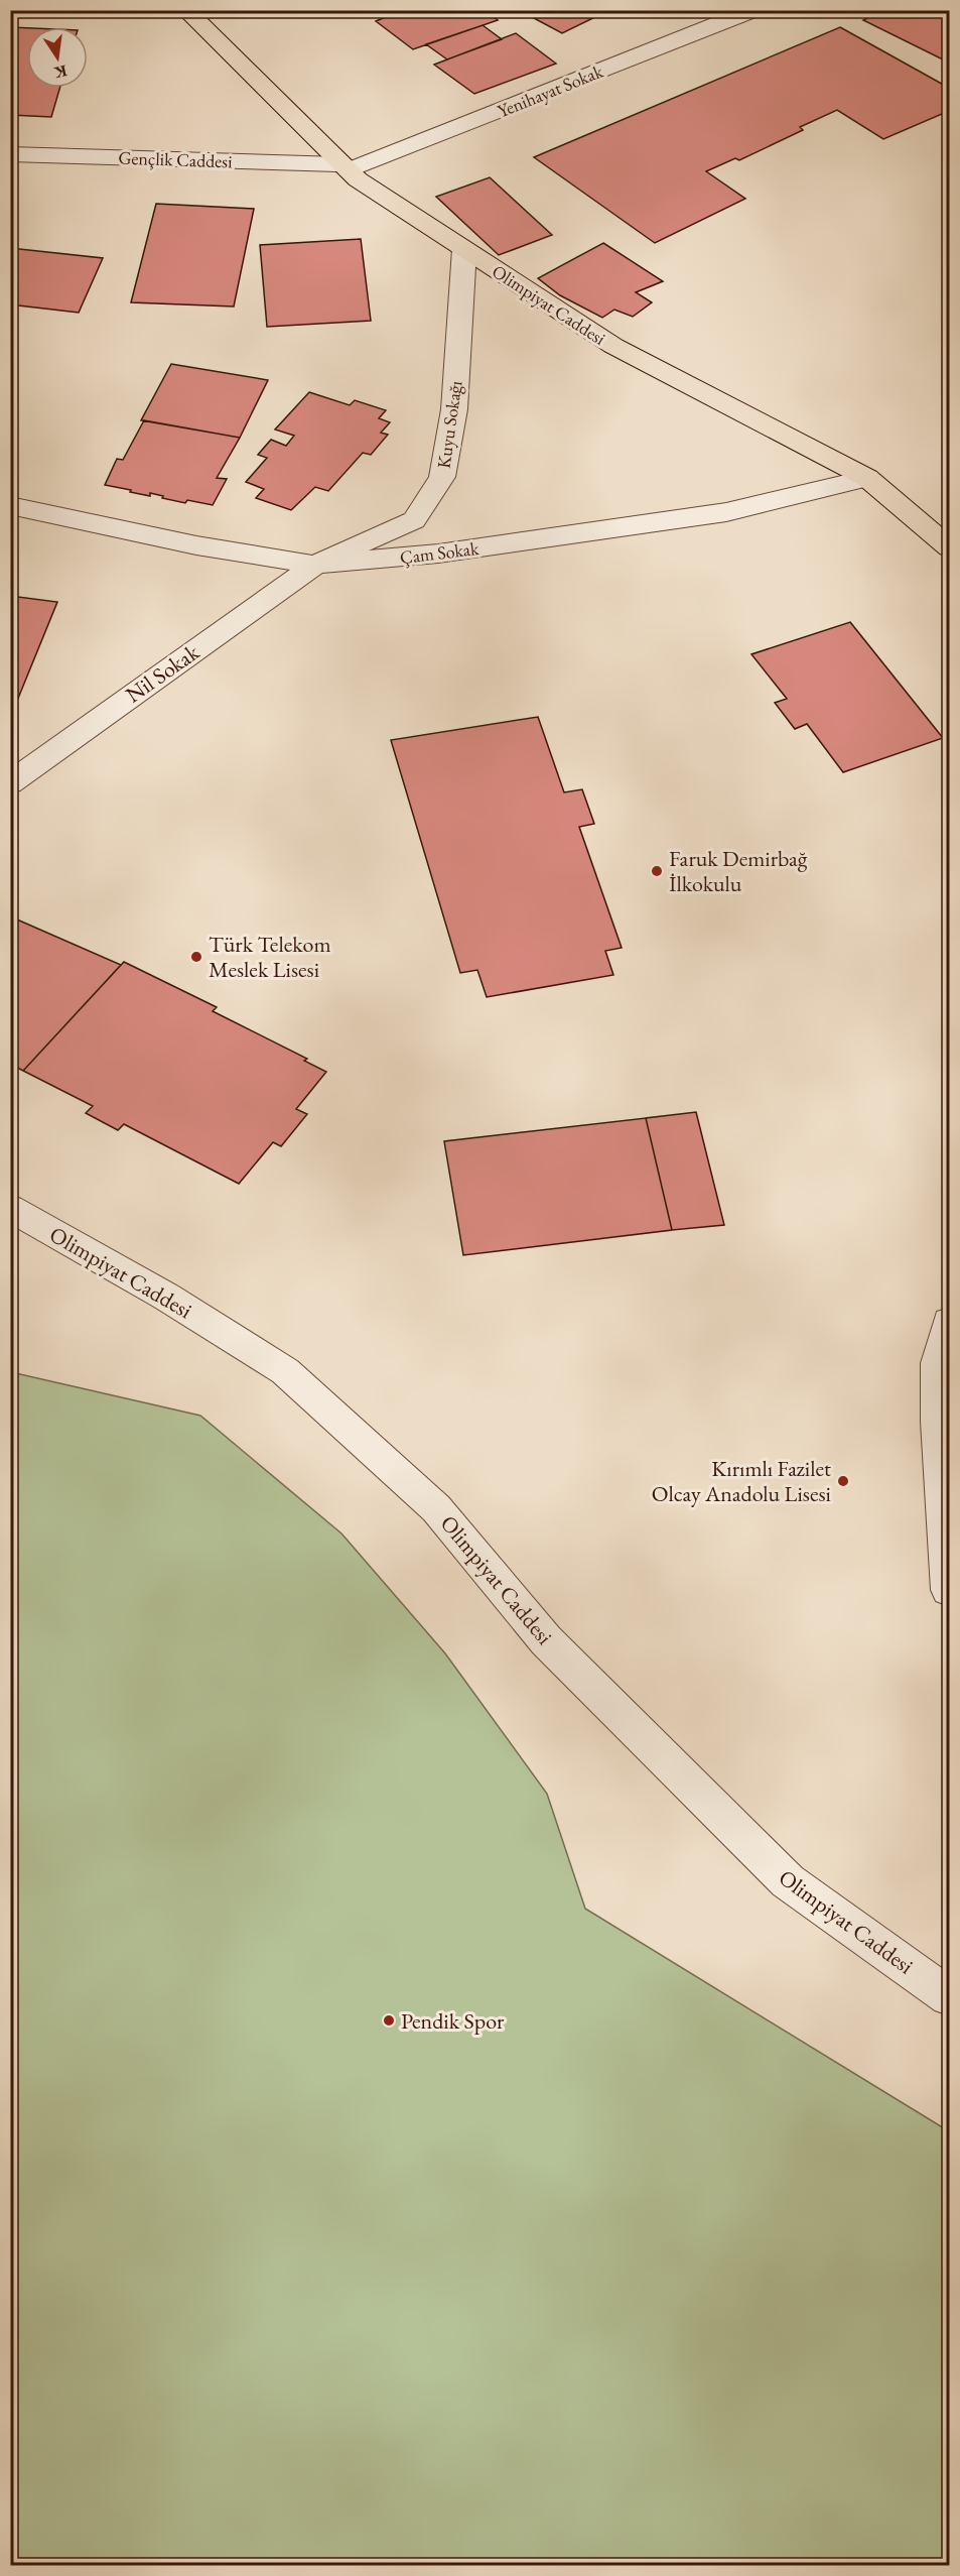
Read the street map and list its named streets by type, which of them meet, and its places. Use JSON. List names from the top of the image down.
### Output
{
  "streets": {
    "main road": ["Olimpiyat Caddesi"],
    "street": [
      "Yenihayat Sokak",
      "Gençlik Caddesi",
      "Kuyu Sokağı",
      "Çam Sokak",
      "Nil Sokak"
    ]
  },
  "crossings": [
    ["Yenihayat Sokak", "Gençlik Caddesi"],
    ["Yenihayat Sokak", "Olimpiyat Caddesi"],
    ["Gençlik Caddesi", "Olimpiyat Caddesi"],
    ["Olimpiyat Caddesi", "Kuyu Sokağı"],
    ["Olimpiyat Caddesi", "Çam Sokak"],
    ["Kuyu Sokağı", "Çam Sokak"],
    ["Kuyu Sokağı", "Nil Sokak"],
    ["Çam Sokak", "Nil Sokak"]
  ],
  "places": [
    "Faruk Demirbağ İlkokulu",
    "Türk Telekom Meslek Lisesi",
    "Kırımlı Fazilet Olcay Anadolu Lisesi",
    "Pendik Spor"
  ],
  "north": "bottom"
}
